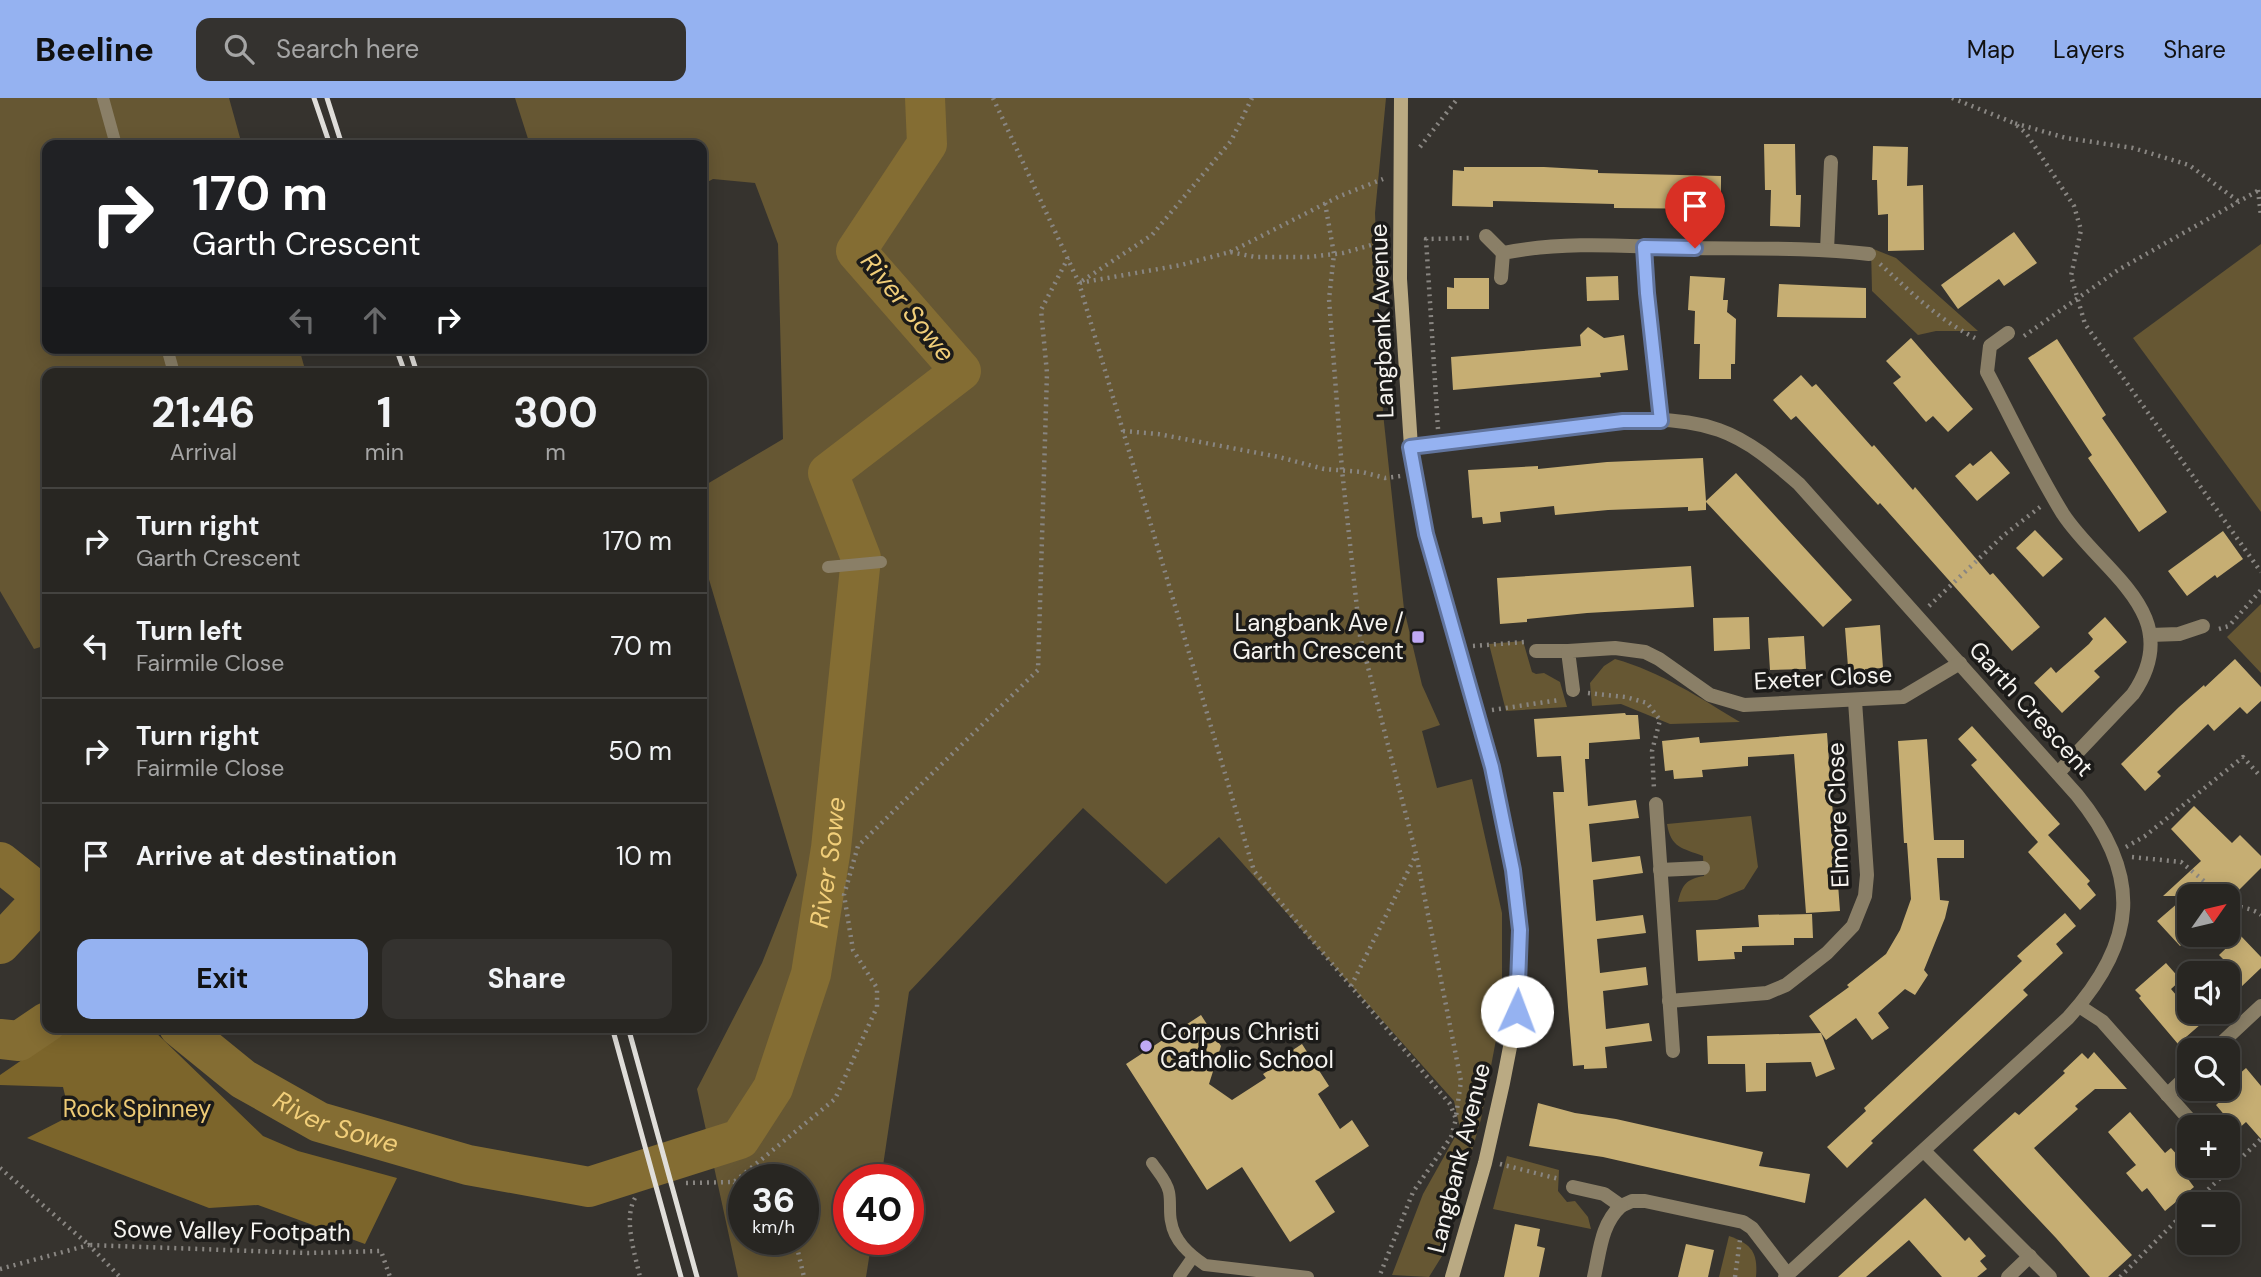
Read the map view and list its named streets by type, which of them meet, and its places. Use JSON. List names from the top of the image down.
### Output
{
  "streets": {
    "street": [
      "Langbank Avenue",
      "Exeter Close",
      "Garth Crescent",
      "Elmore Close"
    ],
    "path": ["Sowe Valley Footpath"]
  },
  "crossings": [
    ["Langbank Avenue", "Garth Crescent"],
    ["Exeter Close", "Garth Crescent"],
    ["Exeter Close", "Elmore Close"]
  ],
  "water": ["River Sowe"],
  "parks": ["Rock Spinney"],
  "places": {
    "transit": ["Langbank Ave / Garth Crescent"],
    "other": ["Corpus Christi Catholic School"]
  },
  "north": "top right",
  "page": {
    "header": "Beeline",
    "search": "Search here",
    "nav": ["Map", "Layers", "Share"],
    "turn": ["170 m", "Garth Crescent"],
    "eta": [
      "21:46",
      "Arrival",
      "1",
      "min",
      "300",
      "m"
    ],
    "list": [
      {
        "name": "Turn right",
        "note": "Garth Crescent",
        "value": "170 m"
      },
      {
        "name": "Turn left",
        "note": "Fairmile Close",
        "value": "70 m"
      },
      {
        "name": "Turn right",
        "note": "Fairmile Close",
        "value": "50 m"
      },
      {
        "name": "Arrive at destination",
        "value": "10 m"
      }
    ],
    "map_buttons": ["+", "−"],
    "buttons": ["Exit", "Share"],
    "speed": "36 km/h",
    "limit": "40"
  }
}
